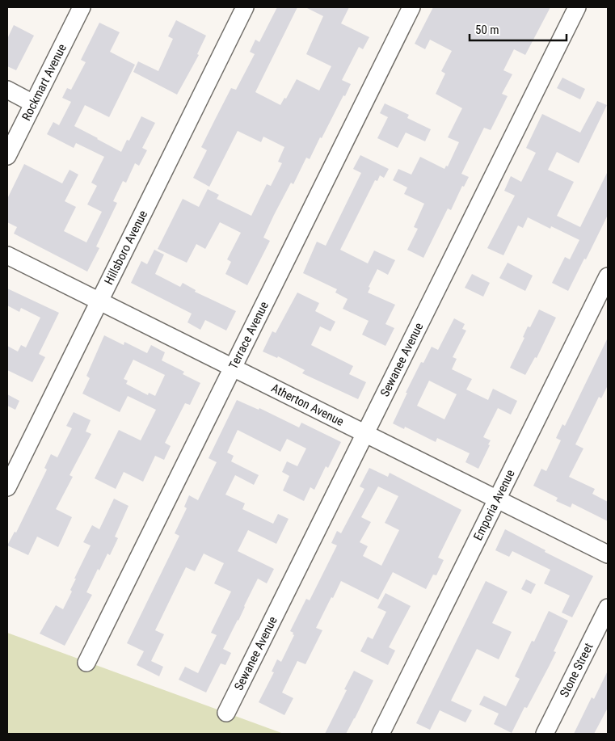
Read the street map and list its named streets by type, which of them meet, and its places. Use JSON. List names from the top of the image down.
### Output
{
  "streets": {
    "street": [
      "Rockmart Avenue",
      "Hillsboro Avenue",
      "Terrace Avenue",
      "Sewanee Avenue",
      "Atherton Avenue",
      "Emporia Avenue",
      "Stone Street"
    ]
  },
  "crossings": [
    ["Hillsboro Avenue", "Atherton Avenue"],
    ["Terrace Avenue", "Atherton Avenue"],
    ["Sewanee Avenue", "Atherton Avenue"],
    ["Atherton Avenue", "Emporia Avenue"]
  ],
  "scale_bar": "50 m"
}
